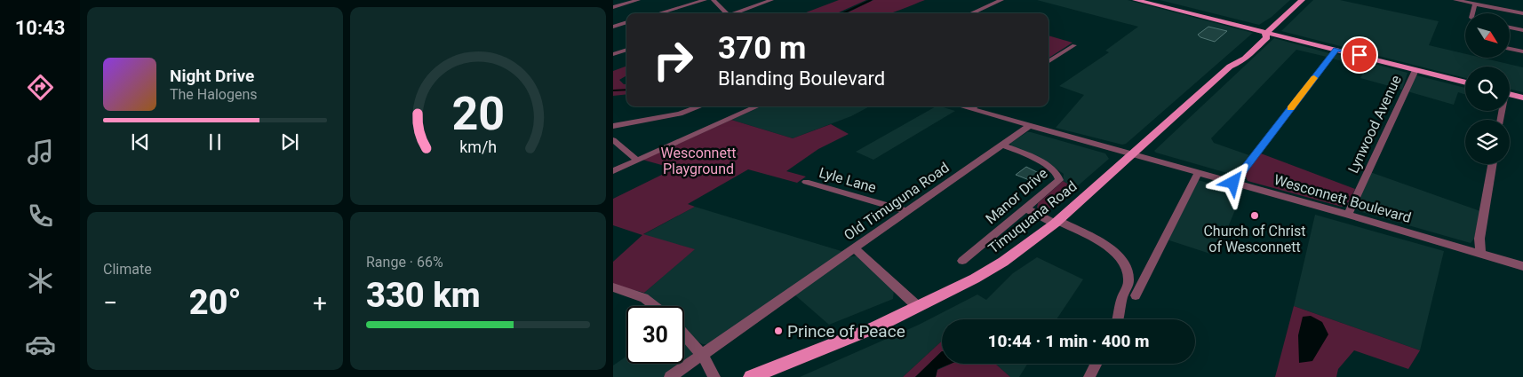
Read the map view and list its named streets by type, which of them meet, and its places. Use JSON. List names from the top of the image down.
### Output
{
  "streets": {
    "main road": ["Timuquana Road"],
    "street": [
      "Lynwood Avenue",
      "Lyle Lane",
      "Manor Drive",
      "Wesconnett Boulevard",
      "Old Timuguna Road"
    ]
  },
  "crossings": [
    ["Lynwood Avenue", "Wesconnett Boulevard"],
    ["Lyle Lane", "Old Timuguna Road"],
    ["Manor Drive", "Old Timuguna Road"],
    ["Wesconnett Boulevard", "Old Timuguna Road"],
    ["Wesconnett Boulevard", "Timuquana Road"]
  ],
  "parks": ["Wesconnett Playground"],
  "places": ["Church of Christ of Wesconnett", "Prince of Peace"],
  "north": "bottom right",
  "page": {
    "tabs": "10:43",
    "turn": ["370 m", "Blanding Boulevard"],
    "song": ["Night Drive", "The Halogens"],
    "tile": [
      "Climate",
      ["Range · 66%", "330 km"]
    ],
    "heat": ["−", "20°", "+"],
    "limit": "30",
    "trip": "10:44 · 1 min · 400 m",
    "gauge": ["20", "km/h"]
  }
}
